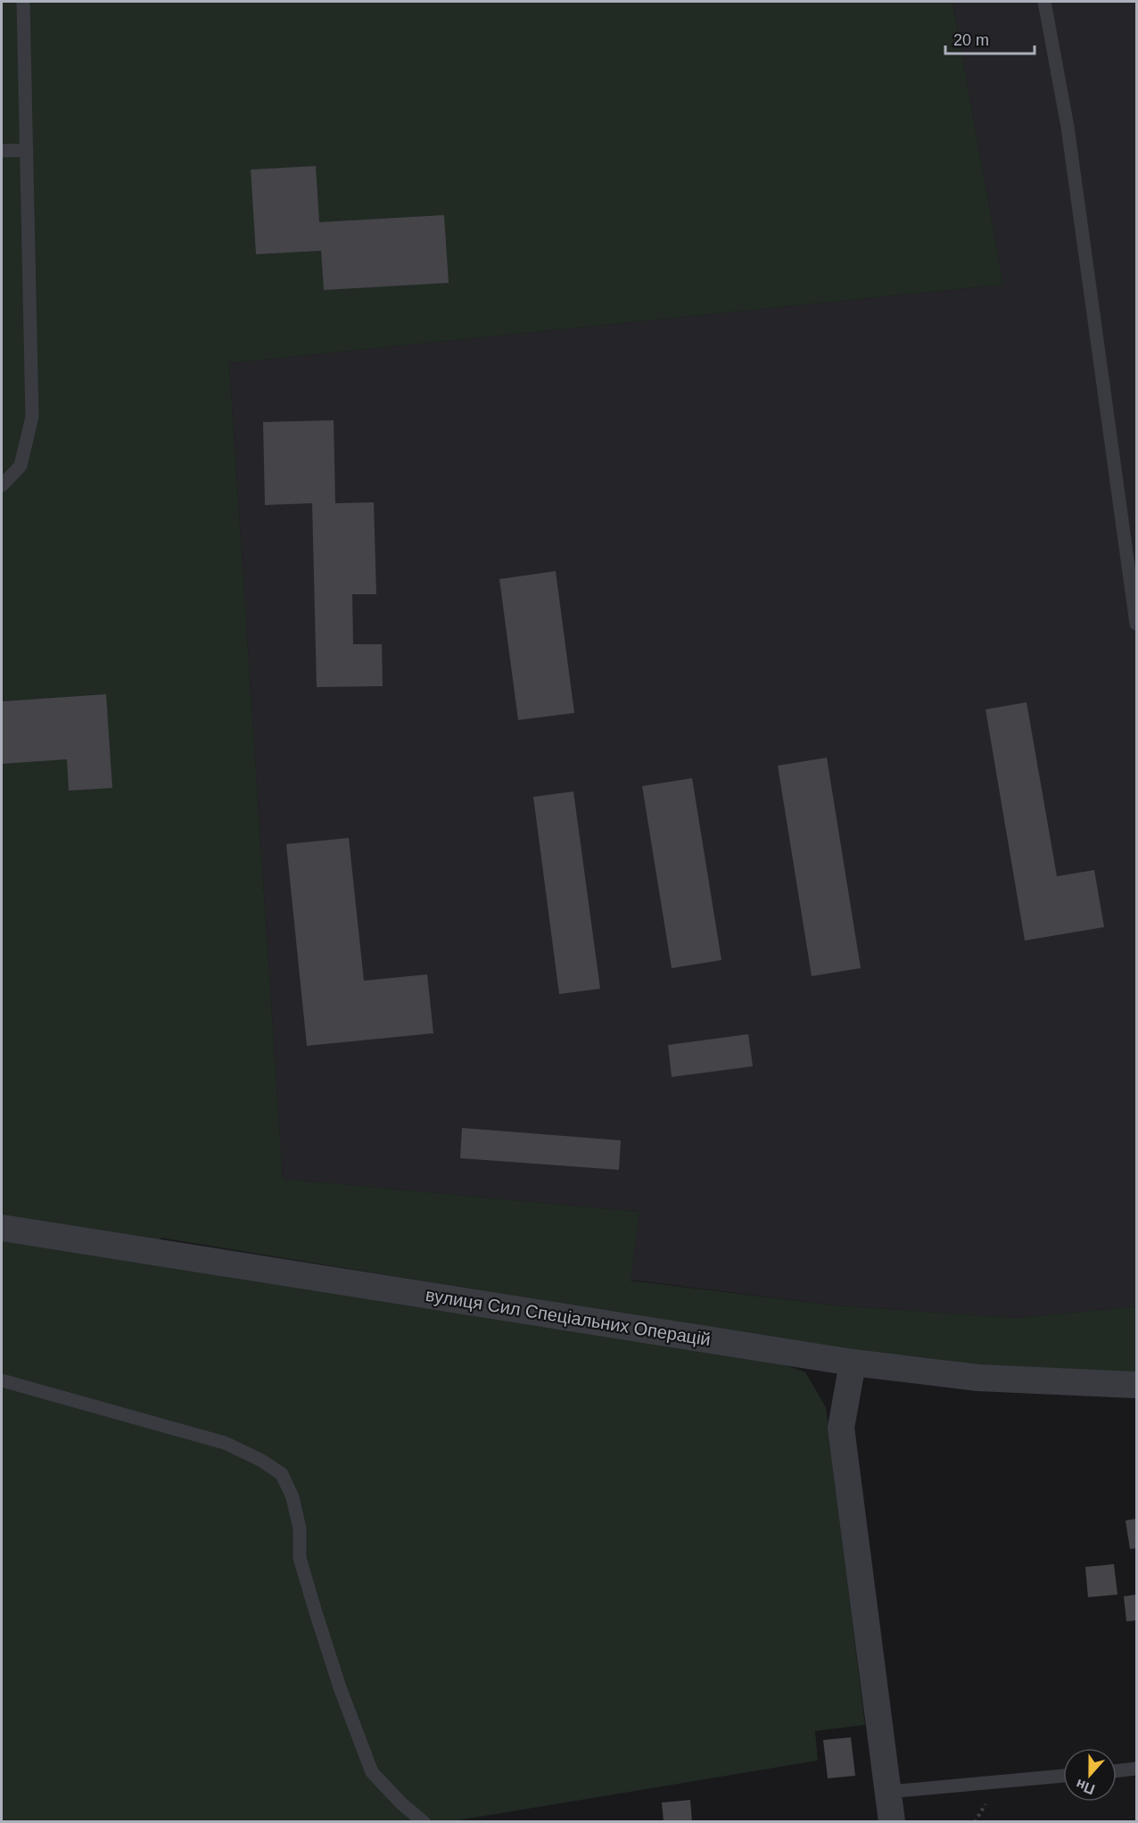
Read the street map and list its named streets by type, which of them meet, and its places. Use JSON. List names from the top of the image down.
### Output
{
  "streets": {
    "street": ["вулиця Сил Спеціальних Операцій"]
  },
  "scale_bar": "20 m",
  "north": "bottom"
}
